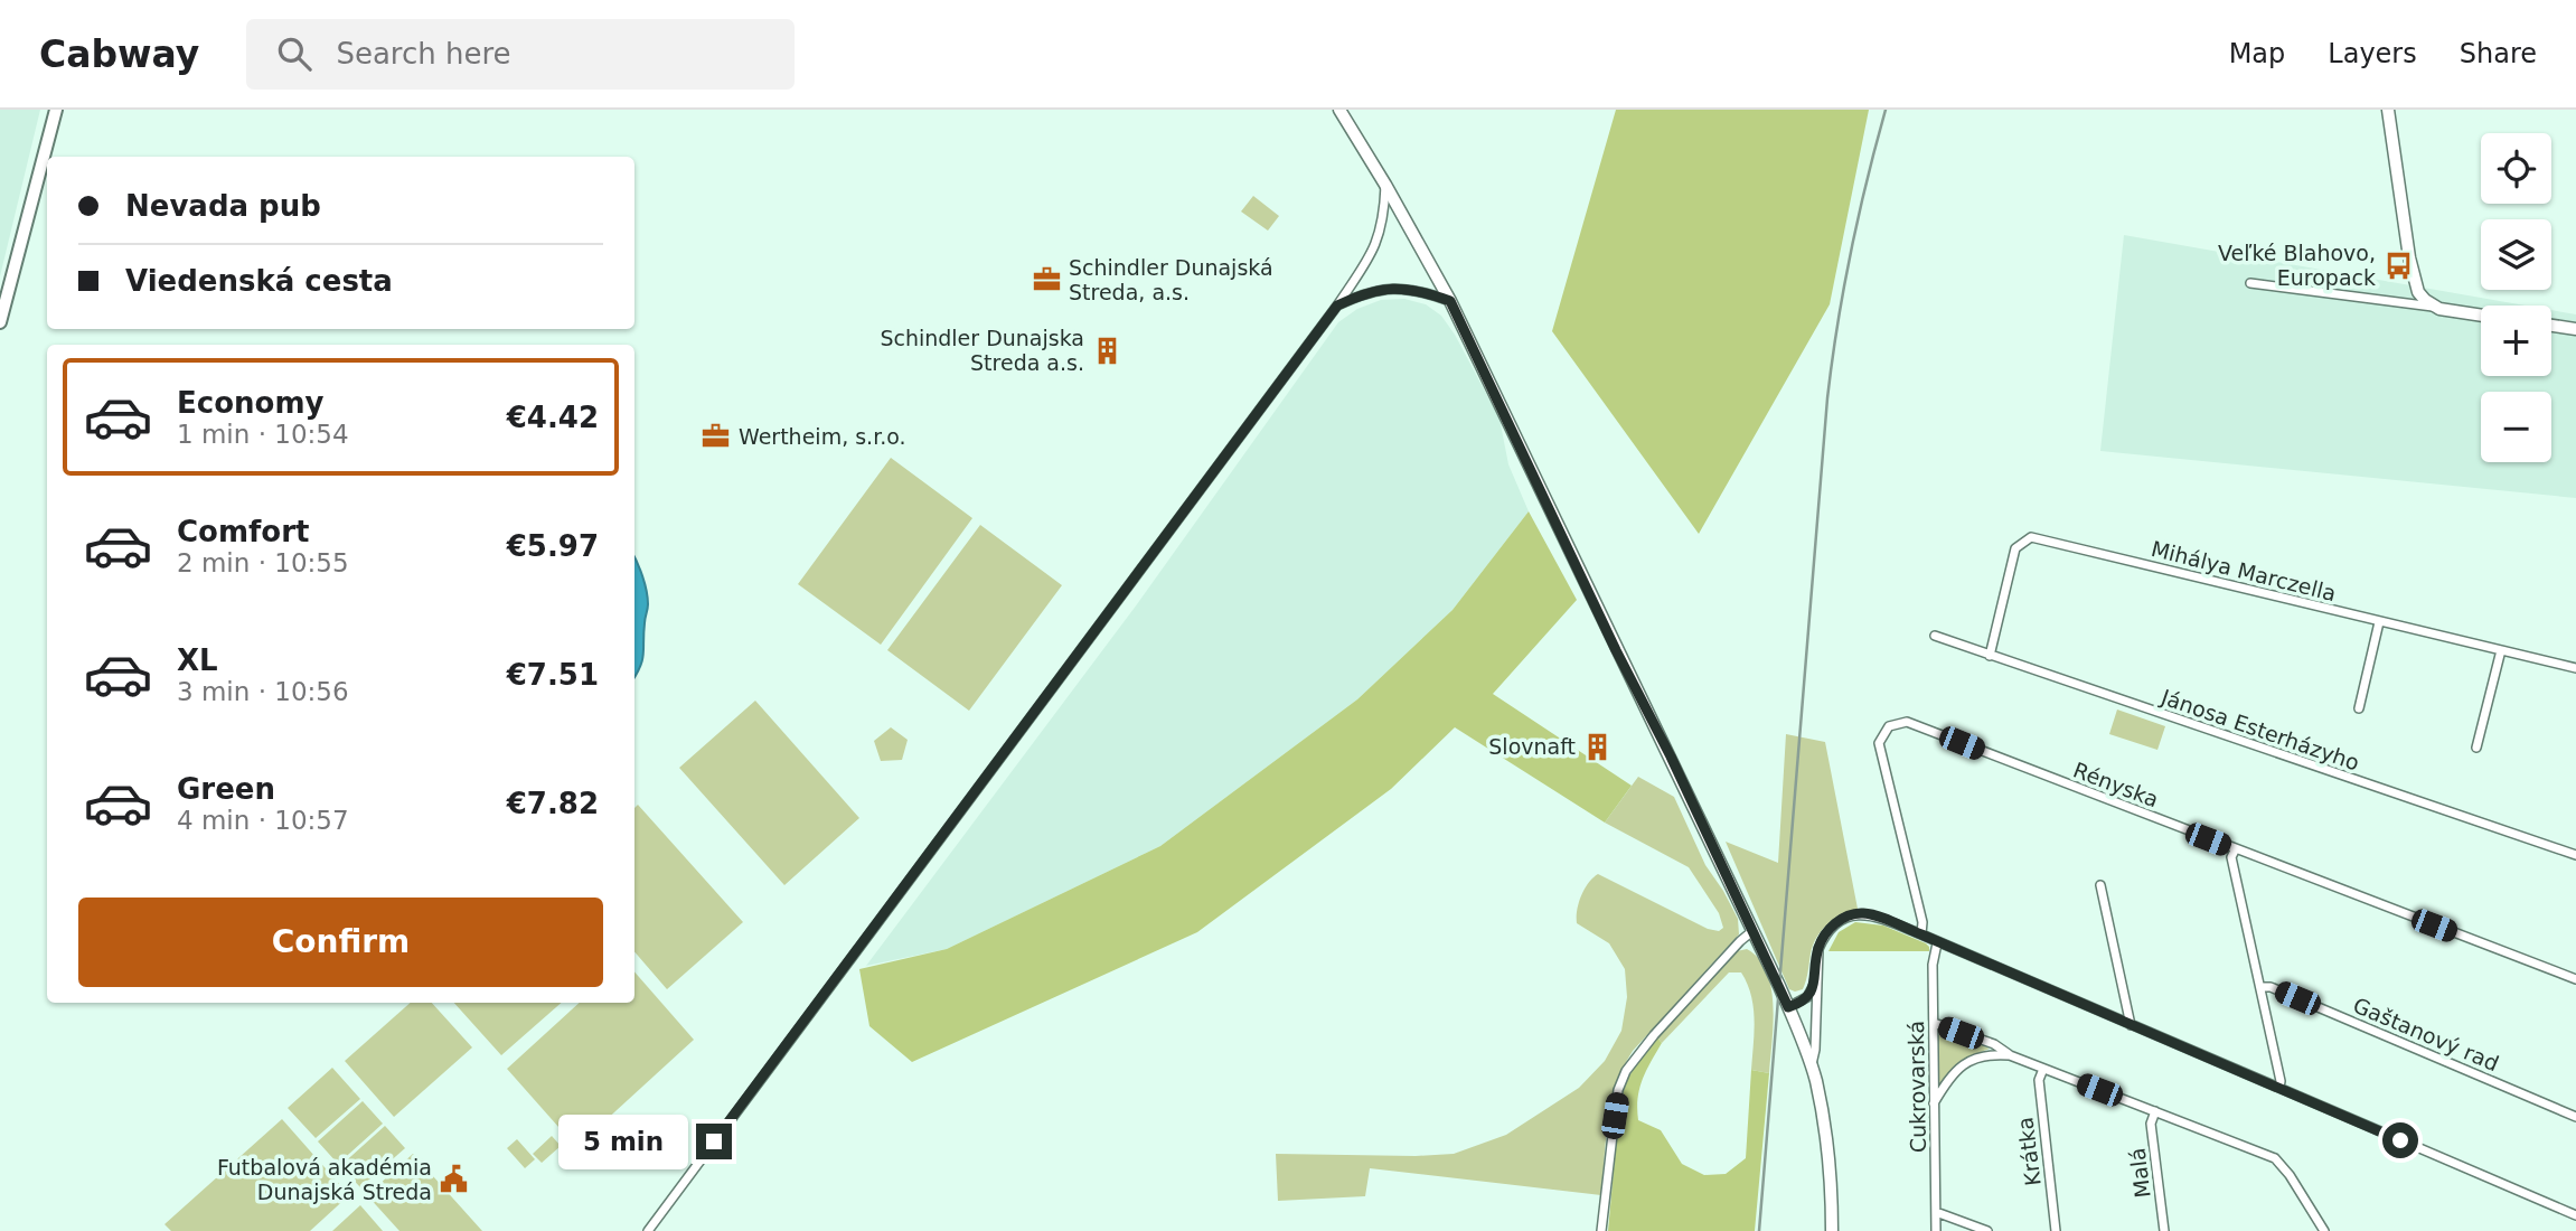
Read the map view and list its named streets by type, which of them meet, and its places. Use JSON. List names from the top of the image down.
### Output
{
  "streets": {
    "street": [
      "Mihálya Marczella",
      "Jánosa Esterházyho",
      "Rényska",
      "Gaštanový rad",
      "Cukrovarská",
      "Krátka",
      "Malá"
    ]
  },
  "crossings": [
    ["Mihálya Marczella", "Jánosa Esterházyho"]
  ],
  "places": {
    "bus stop": ["Veľké Blahovo, Europack"],
    "office": ["Schindler Dunajská Streda, a.s.", "Wertheim, s.r.o."],
    "building": ["Schindler Dunajska Streda a.s.", "Slovnaft"],
    "public building": ["Futbalová akadémia Dunajská Streda"]
  },
  "page": {
    "header": "Cabway",
    "search": "Search here",
    "nav": ["Map", "Layers", "Share"],
    "map_buttons": ["+", "−"],
    "banner": ["Nevada pub", "Viedenská cesta"],
    "list": [
      {
        "name": "Economy",
        "note": "1 min · 10:54",
        "value": "€4.42"
      },
      {
        "name": "Comfort",
        "note": "2 min · 10:55",
        "value": "€5.97"
      },
      {
        "name": "XL",
        "note": "3 min · 10:56",
        "value": "€7.51"
      },
      {
        "name": "Green",
        "note": "4 min · 10:57",
        "value": "€7.82"
      }
    ],
    "buttons": "Confirm",
    "bubble": "5 min"
  }
}
